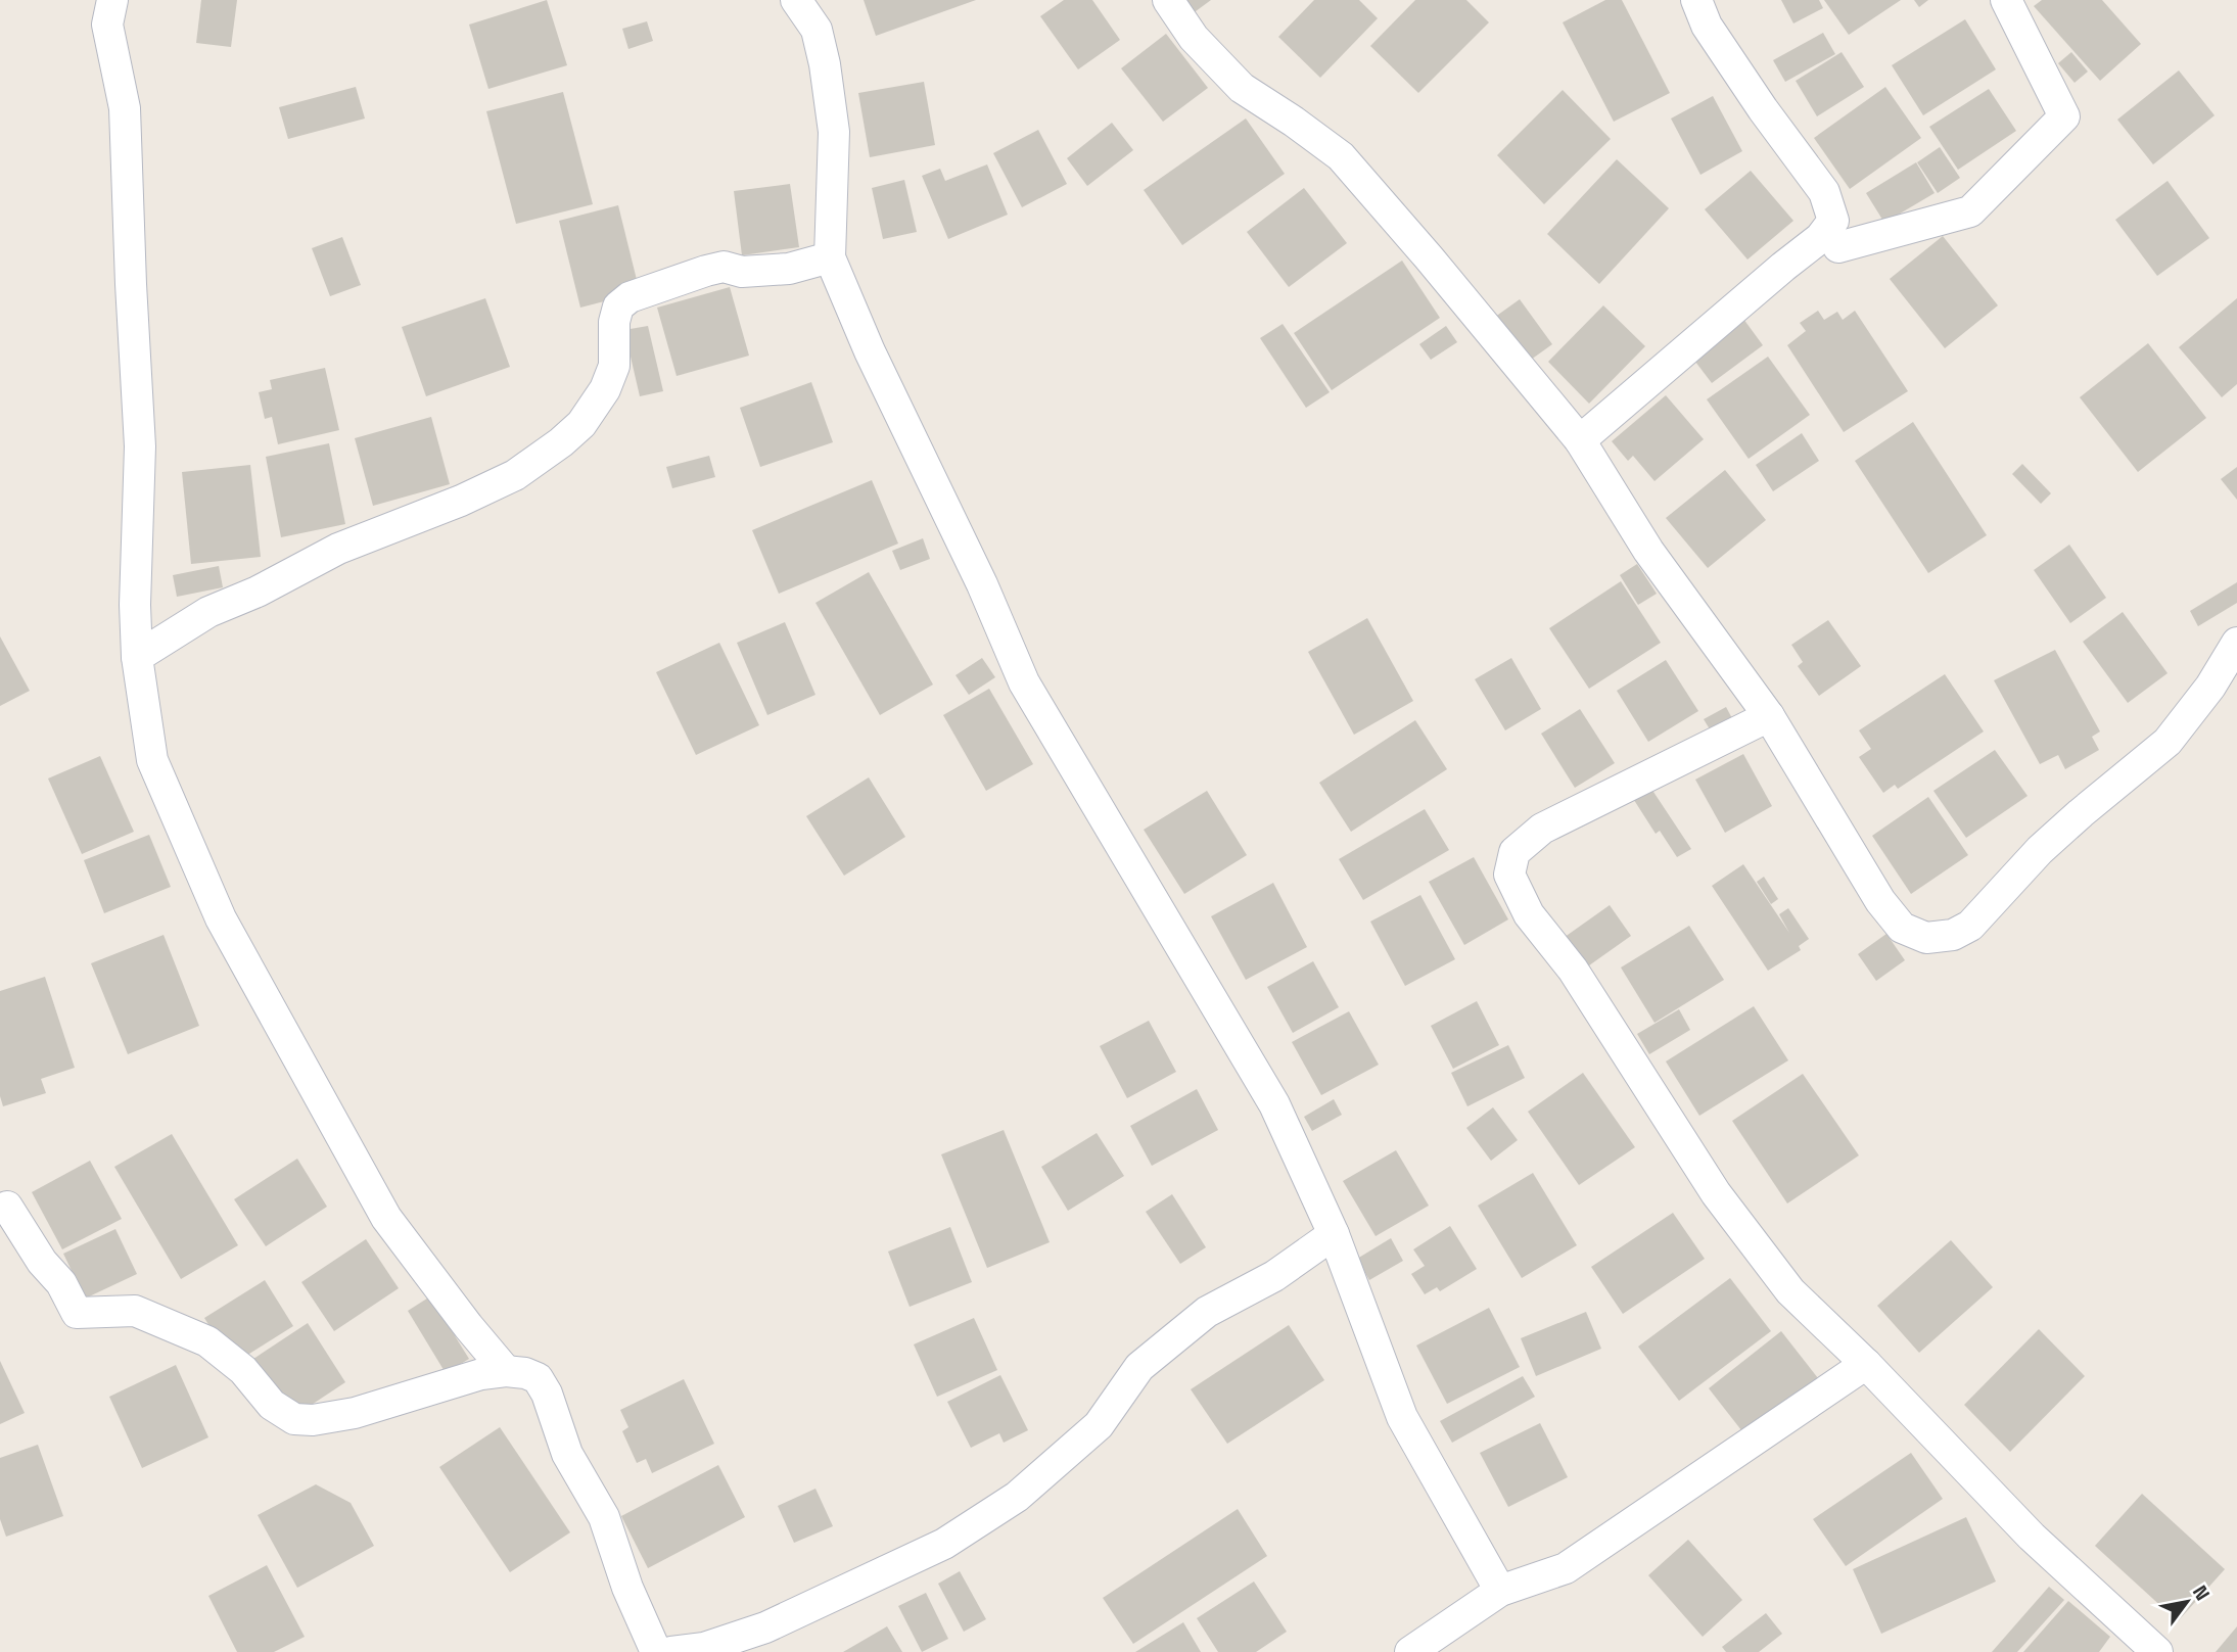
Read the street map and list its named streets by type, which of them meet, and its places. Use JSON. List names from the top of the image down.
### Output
{
  "north": "top right"
}
